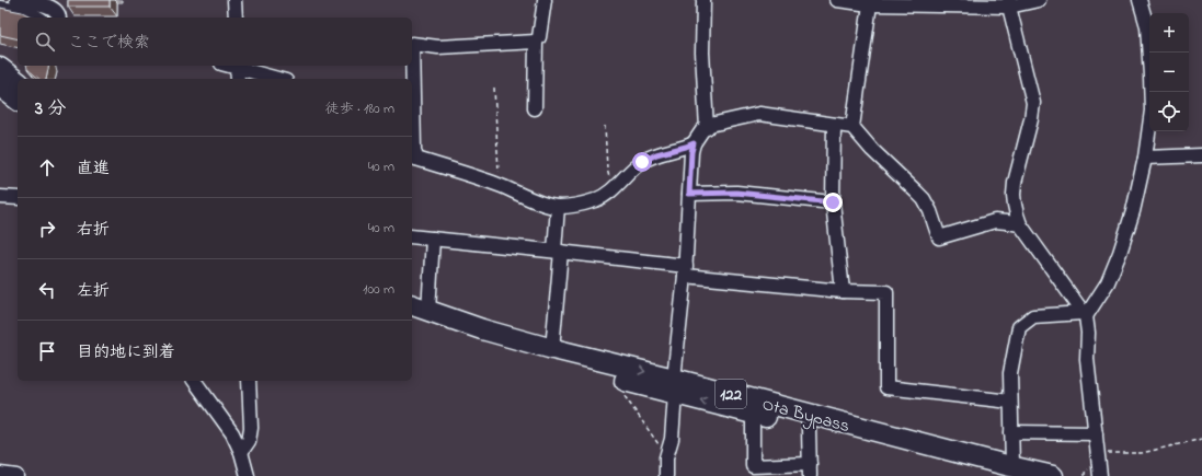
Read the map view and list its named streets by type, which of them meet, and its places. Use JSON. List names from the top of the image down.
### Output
{
  "streets": {
    "highway": ["122", "Ota Bypass"]
  },
  "page": {
    "map_buttons": ["+", "−"],
    "search": "ここで検索",
    "heading": ["3 分", "徒歩 · 180 m"],
    "list": [
      ["直進", "40 m"],
      ["右折", "40 m"],
      ["左折", "100 m"],
      "目的地に到着"
    ]
  }
}
